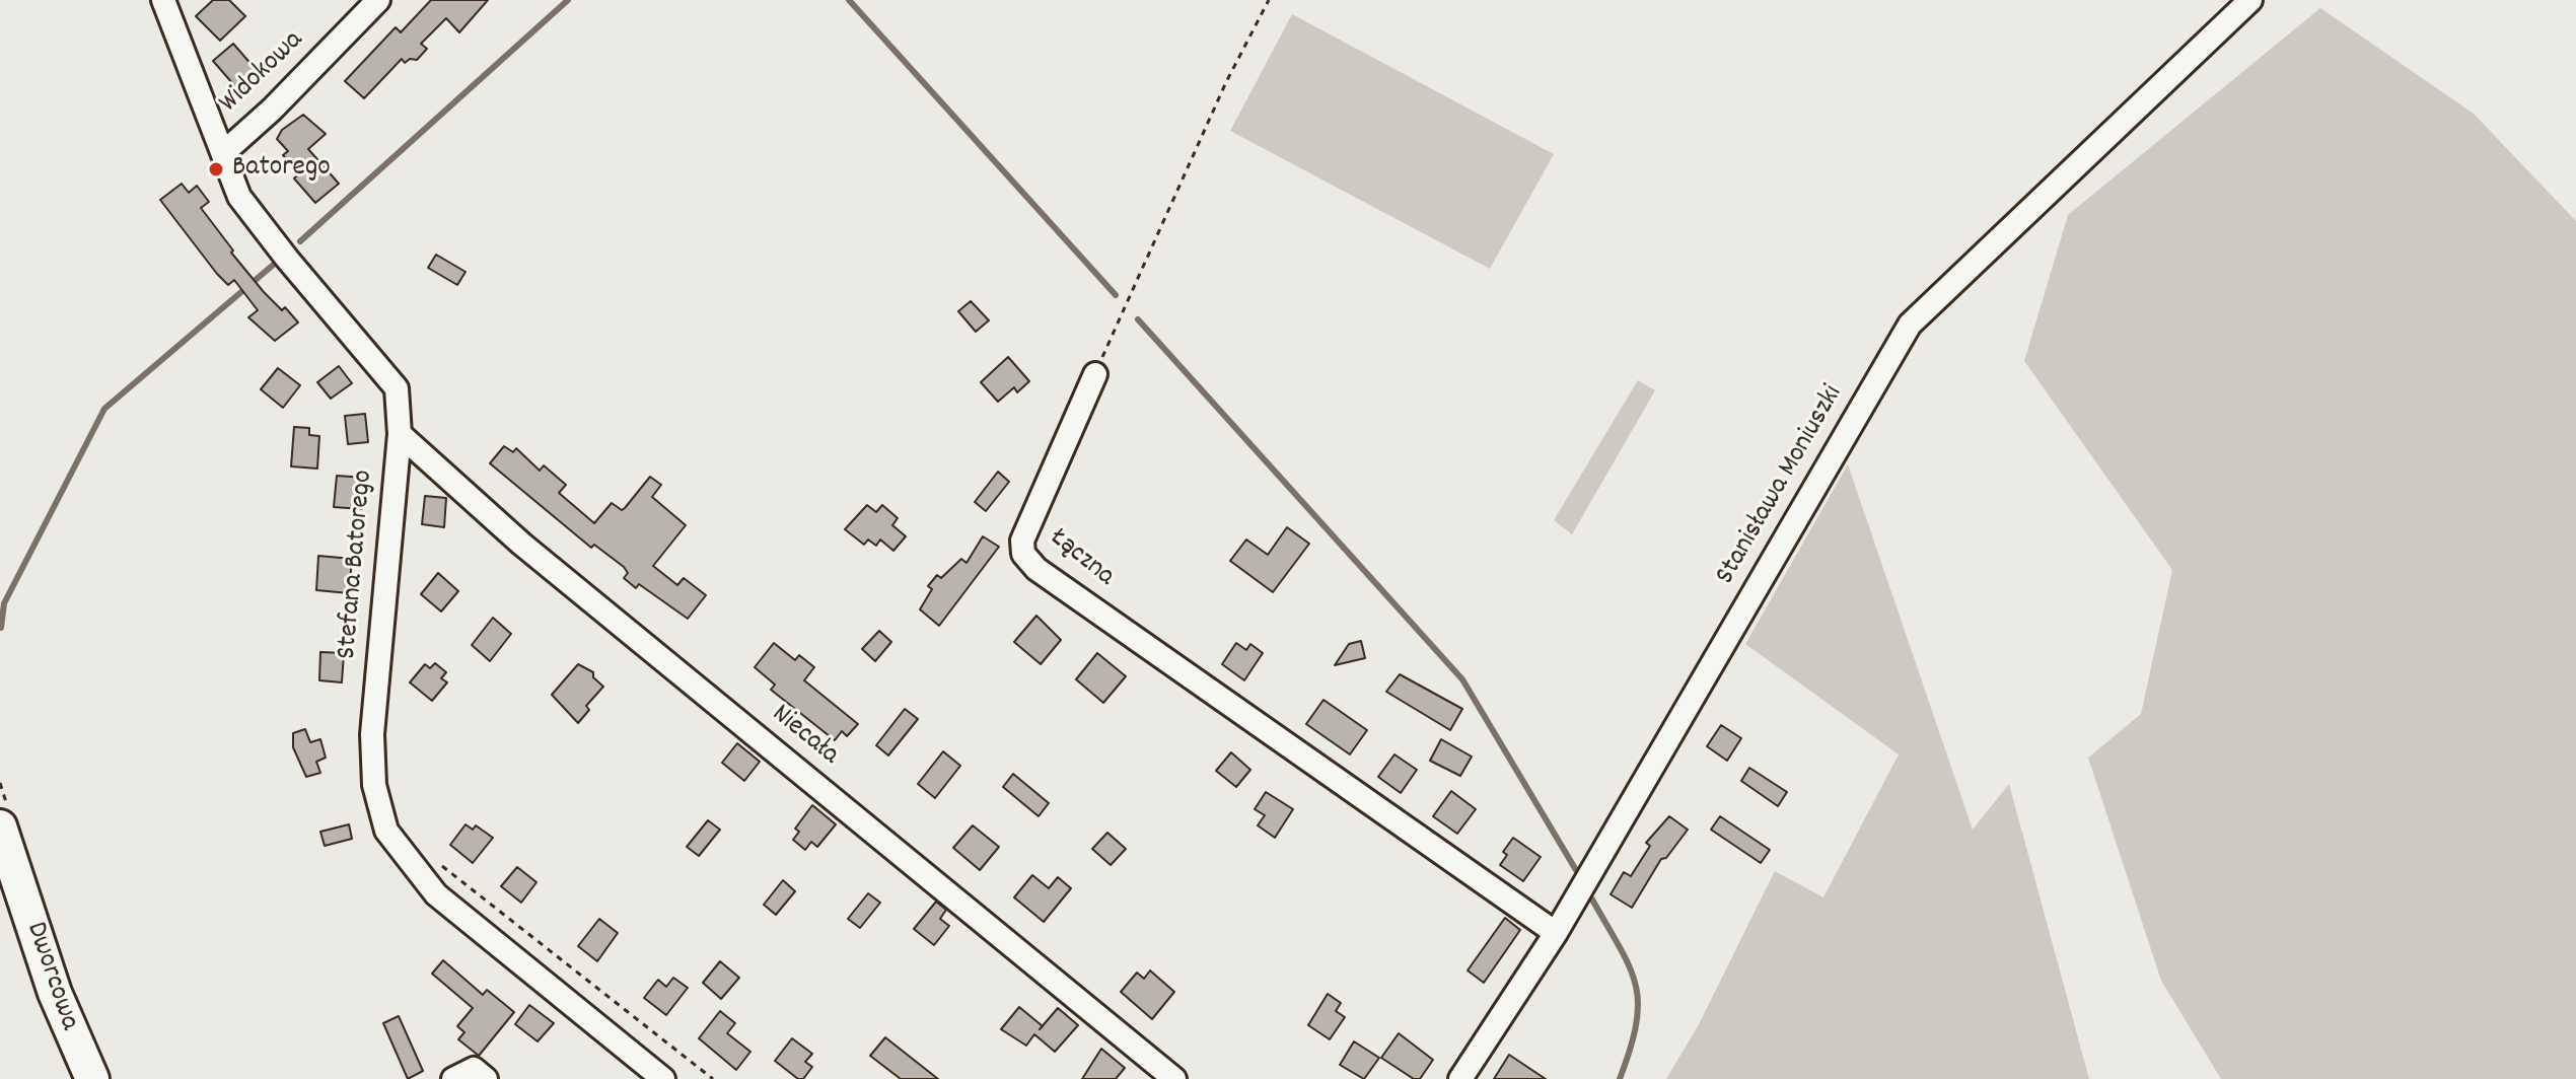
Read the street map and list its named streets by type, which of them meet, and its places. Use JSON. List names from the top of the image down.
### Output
{
  "streets": {
    "street": [
      "Widokowa",
      "Stanisława Moniuszki",
      "Łączna",
      "Stefana Batorego",
      "Niecała",
      "Dworcowa"
    ]
  },
  "crossings": [
    ["Widokowa", "Stefana Batorego"],
    ["Stanisława Moniuszki", "Łączna"],
    ["Stefana Batorego", "Niecała"]
  ],
  "places": ["Batorego"]
}
